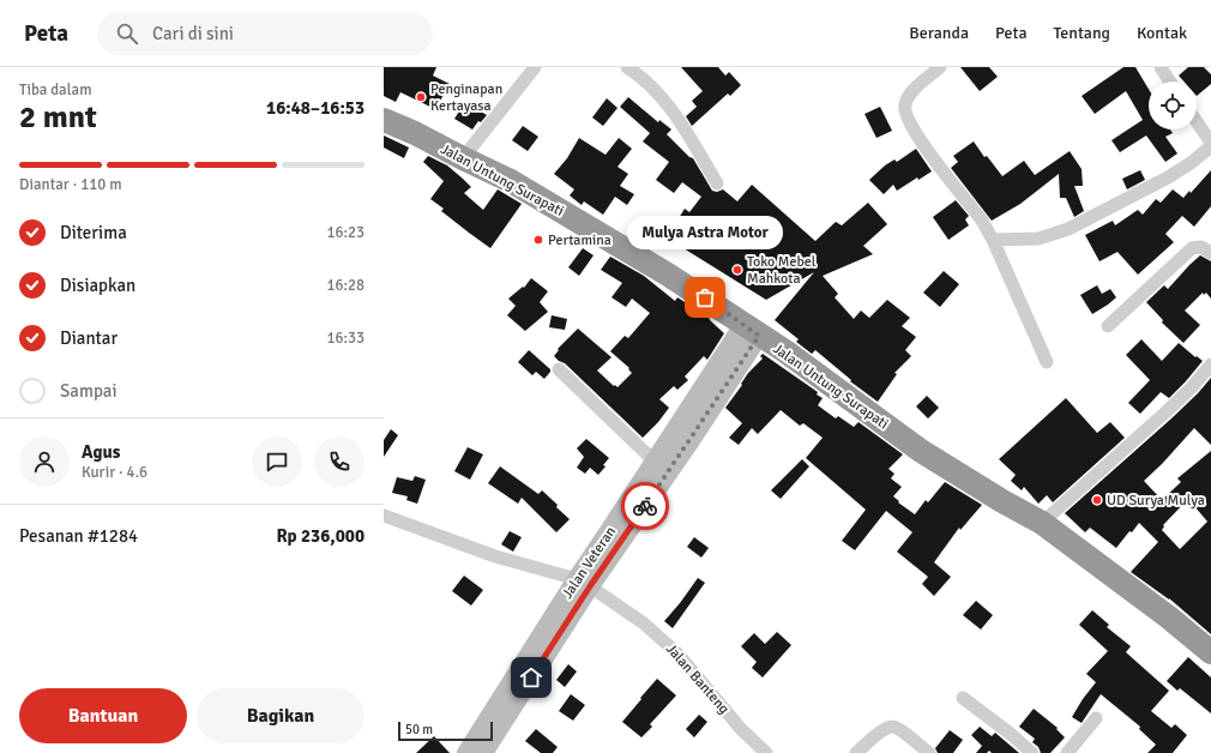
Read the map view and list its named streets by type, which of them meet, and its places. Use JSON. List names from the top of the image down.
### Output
{
  "streets": {
    "highway": ["Jalan Untung Surapati"],
    "main road": ["Jalan Veteran"],
    "street": ["Jalan Banteng"]
  },
  "crossings": [
    ["Jalan Untung Surapati", "Jalan Veteran"],
    ["Jalan Veteran", "Jalan Banteng"]
  ],
  "places": [
    "Penginapan Kertayasa",
    "Pertamina",
    "Toko Mebel Mahkota",
    "Mulya Astra Motor",
    "UD Surya Mulya"
  ],
  "scale_bar": "50 m",
  "page": {
    "header": "Peta",
    "search": "Cari di sini",
    "nav": [
      "Beranda",
      "Peta",
      "Tentang",
      "Kontak"
    ],
    "heading": ["2 mnt", "Tiba dalam", "16:48–16:53"],
    "panel": [
      "Agus",
      "Kurir · 4.6",
      "Pesanan #1284",
      "Rp 236,000"
    ],
    "bar": "Diantar · 110 m",
    "list": [
      ["Diterima", "16:23"],
      ["Disiapkan", "16:28"],
      ["Diantar", "16:33"],
      "Sampai"
    ],
    "bubble": "Mulya Astra Motor",
    "buttons": ["Bantuan", "Bagikan"],
    "scale": "50 m"
  }
}
